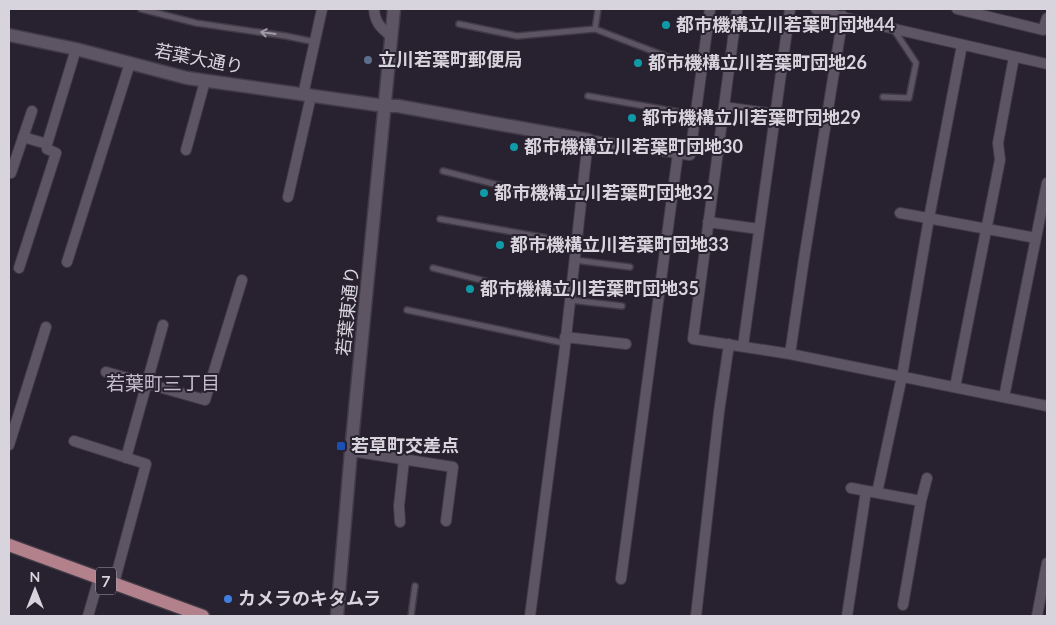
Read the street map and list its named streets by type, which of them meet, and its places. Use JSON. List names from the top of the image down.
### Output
{
  "streets": {
    "main road": ["7"],
    "street": ["若葉大通り", "若葉東通り"]
  },
  "crossings": [
    ["若葉大通り", "若葉東通り"]
  ],
  "districts": ["若葉町三丁目"],
  "places": {
    "other": [
      "都市機構立川若葉町団地44",
      "立川若葉町郵便局",
      "都市機構立川若葉町団地26",
      "都市機構立川若葉町団地29",
      "都市機構立川若葉町団地30",
      "都市機構立川若葉町団地32",
      "都市機構立川若葉町団地33",
      "都市機構立川若葉町団地35",
      "カメラのキタムラ"
    ],
    "transit": ["若草町交差点"]
  },
  "north": "top"
}
